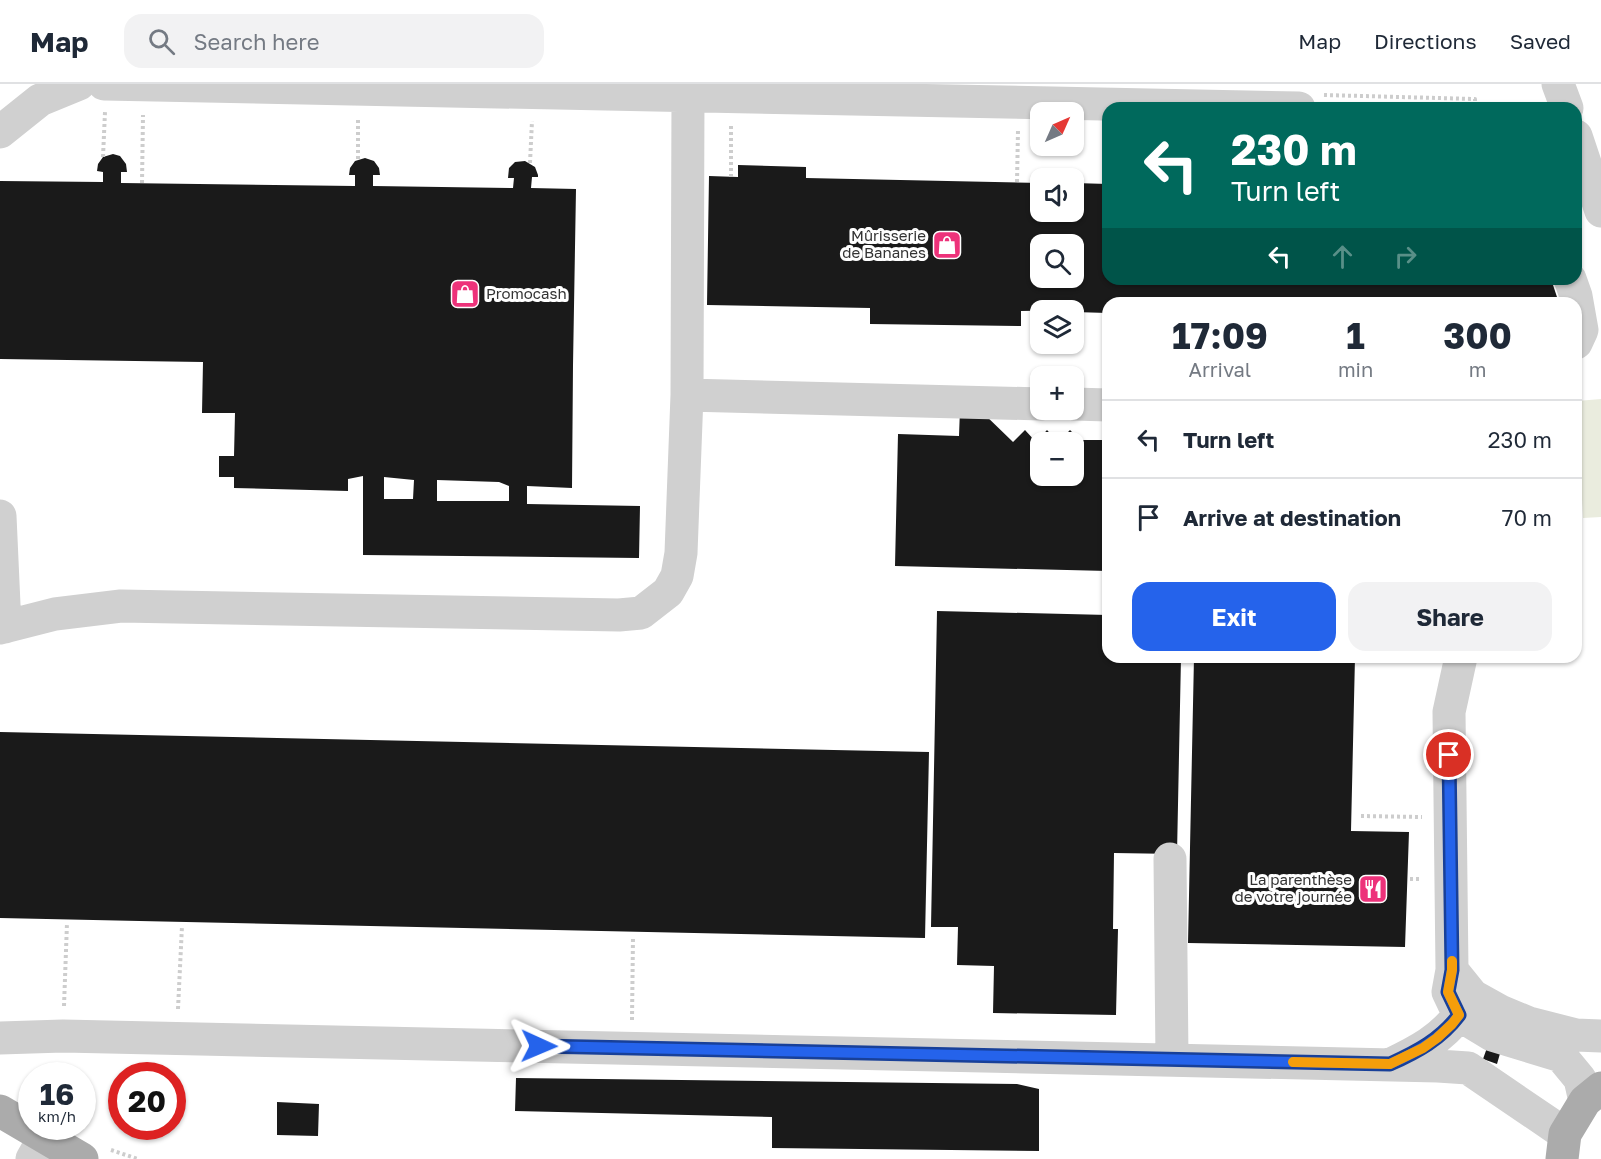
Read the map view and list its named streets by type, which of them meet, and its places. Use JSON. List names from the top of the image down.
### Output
{
  "places": {
    "shop": ["Mûrisserie de Bananes", "Promocash"],
    "restaurant": ["La parenthèse de votre journée"]
  },
  "north": "top right",
  "page": {
    "header": "Map",
    "search": "Search here",
    "nav": ["Map", "Directions", "Saved"],
    "map_buttons": ["+", "−"],
    "turn": ["230 m", "Turn left"],
    "eta": [
      "17:09",
      "Arrival",
      "1",
      "min",
      "300",
      "m"
    ],
    "list": [
      {
        "name": "Turn left",
        "value": "230 m"
      },
      {
        "name": "Arrive at destination",
        "value": "70 m"
      }
    ],
    "buttons": ["Exit", "Share"],
    "speed": "16 km/h",
    "limit": "20"
  }
}
